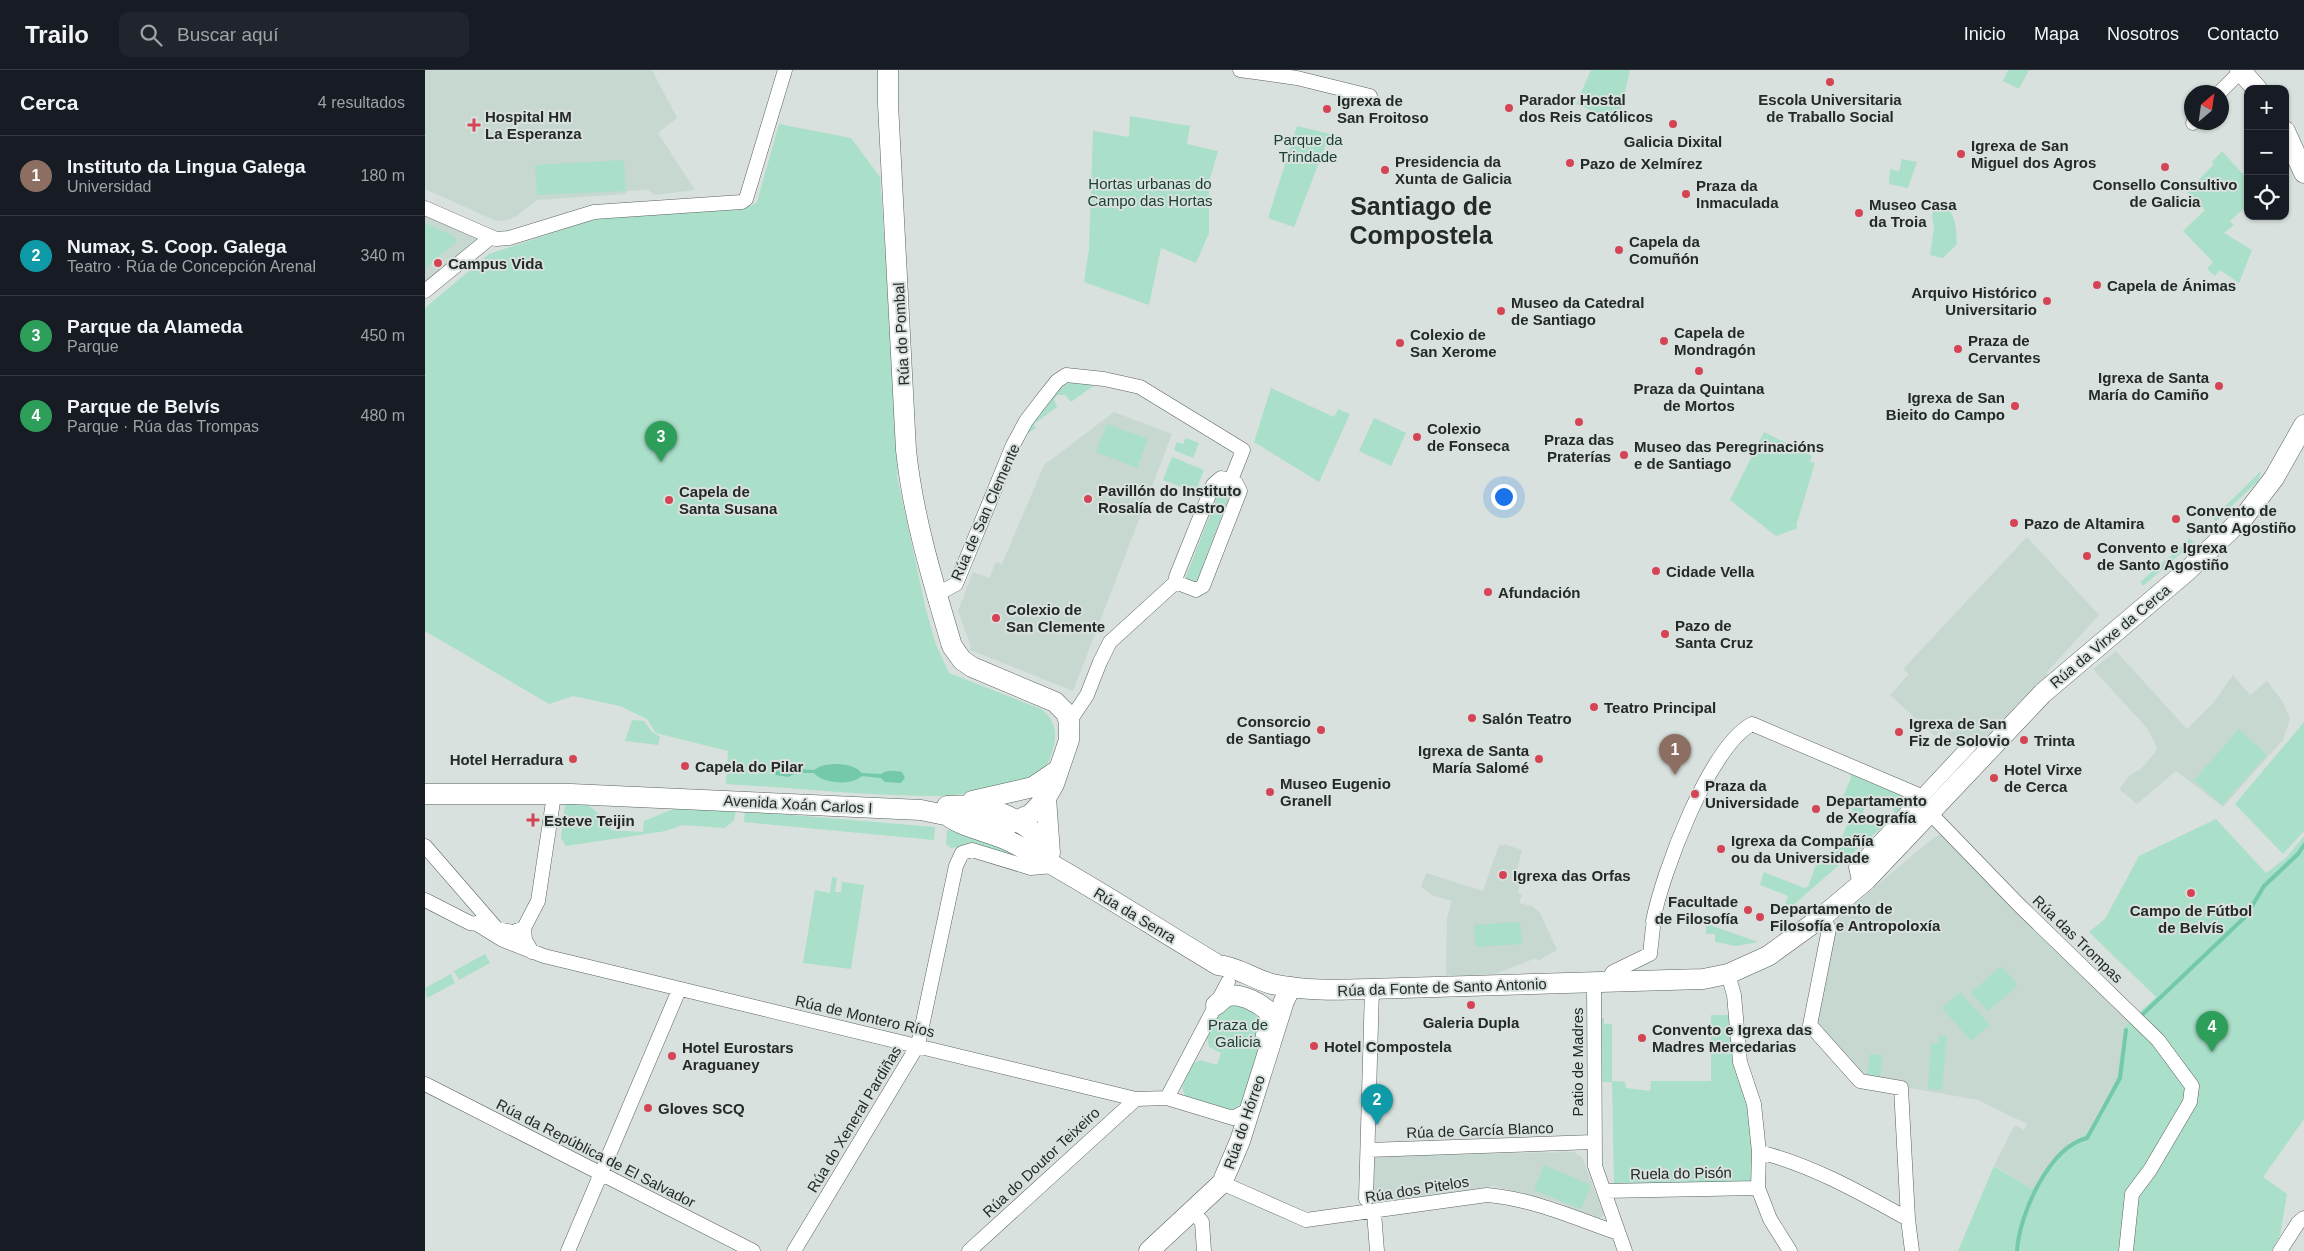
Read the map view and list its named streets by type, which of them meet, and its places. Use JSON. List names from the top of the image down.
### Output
{
  "streets": {
    "street": [
      "Rúa do Pombal",
      "Rúa de San Clemente",
      "Rúa da Virxe da Cerca",
      "Avenida Xoán Carlos I",
      "Rúa da Senra",
      "Rúa das Trompas",
      "Rúa da Fonte de Santo Antonio",
      "Rúa de Montero Ríos",
      "Patio de Madres",
      "Rúa do Xeneral Pardiñas",
      "Rúa do Hórreo",
      "Rúa de García Blanco",
      "Rúa da República de El Salvador",
      "Rúa do Doutor Teixeiro",
      "Ruela do Pisón",
      "Rúa dos Pitelos"
    ]
  },
  "crossings": [
    ["Rúa do Pombal", "Rúa de San Clemente"],
    ["Rúa da Virxe da Cerca", "Rúa das Trompas"],
    ["Rúa da Virxe da Cerca", "Rúa da Fonte de Santo Antonio"],
    ["Avenida Xoán Carlos I", "Rúa da Senra"],
    ["Rúa da Senra", "Rúa da Fonte de Santo Antonio"],
    ["Rúa da Senra", "Rúa do Xeneral Pardiñas"],
    ["Rúa da Senra", "Rúa do Hórreo"],
    ["Rúa da Fonte de Santo Antonio", "Patio de Madres"],
    ["Rúa da Fonte de Santo Antonio", "Rúa do Hórreo"],
    ["Rúa de Montero Ríos", "Rúa do Xeneral Pardiñas"],
    ["Rúa de Montero Ríos", "Rúa do Hórreo"],
    ["Rúa de Montero Ríos", "Rúa do Doutor Teixeiro"],
    ["Patio de Madres", "Rúa de García Blanco"],
    ["Patio de Madres", "Ruela do Pisón"],
    ["Patio de Madres", "Rúa dos Pitelos"],
    ["Rúa do Hórreo", "Rúa dos Pitelos"]
  ],
  "districts": ["Santiago de Compostela"],
  "parks": ["Parque da Trindade", "Hortas urbanas do Campo das Hortas", "Praza de Galicia"],
  "places": {
    "other": [
      "Escola Universitaria de Traballo Social",
      "Parador Hostal dos Reis Católicos",
      "Igrexa de San Froitoso",
      "Galicia Dixital",
      "Igrexa de San Miguel dos Agros",
      "Pazo de Xelmírez",
      "Consello Consultivo de Galicia",
      "Presidencia da Xunta de Galicia",
      "Praza da Inmaculada",
      "Museo Casa da Troia",
      "Capela da Comuñón",
      "Campus Vida",
      "Capela de Ánimas",
      "Arquivo Histórico Universitario",
      "Museo da Catedral de Santiago",
      "Capela de Mondragón",
      "Colexio de San Xerome",
      "Praza de Cervantes",
      "Praza da Quintana de Mortos",
      "Igrexa de Santa María do Camiño",
      "Igrexa de San Bieito do Campo",
      "Praza das Praterías",
      "Colexio de Fonseca",
      "Museo das Peregrinacións e de Santiago",
      "Pavillón do Instituto Rosalía de Castro",
      "Capela de Santa Susana",
      "Convento de Santo Agostiño",
      "Pazo de Altamira",
      "Convento e Igrexa de Santo Agostiño",
      "Cidade Vella",
      "Afundación",
      "Colexio de San Clemente",
      "Pazo de Santa Cruz",
      "Teatro Principal",
      "Salón Teatro",
      "Consorcio de Santiago",
      "Igrexa de San Fiz de Solovio",
      "Trinta",
      "Hotel Herradura",
      "Igrexa de Santa María Salomé",
      "Capela do Pilar",
      "Hotel Virxe de Cerca",
      "Museo Eugenio Granell",
      "Praza da Universidade",
      "Departamento de Xeografía",
      "Igrexa da Compañía ou da Universidade",
      "Igrexa das Orfas",
      "Campo de Fútbol de Belvís",
      "Facultade de Filosofía",
      "Departamento de Filosofía e Antropoloxía",
      "Galeria Dupla",
      "Convento e Igrexa das Madres Mercedarias",
      "Hotel Compostela",
      "Hotel Eurostars Araguaney",
      "Gloves SCQ"
    ],
    "health": ["Hospital HM La Esperanza", "Esteve Teijin"]
  },
  "north": "top right",
  "page": {
    "header": "Trailo",
    "search": "Buscar aquí",
    "nav": [
      "Inicio",
      "Mapa",
      "Nosotros",
      "Contacto"
    ],
    "heading": ["Cerca", "4 resultados"],
    "map_buttons": ["+", "−"],
    "list": [
      {
        "mark": "1",
        "name": "Instituto da Lingua Galega",
        "note": "Universidad",
        "value": "180 m"
      },
      {
        "mark": "2",
        "name": "Numax, S. Coop. Galega",
        "note": "Teatro · Rúa de Concepción Arenal",
        "value": "340 m"
      },
      {
        "mark": "3",
        "name": "Parque da Alameda",
        "note": "Parque",
        "value": "450 m"
      },
      {
        "mark": "4",
        "name": "Parque de Belvís",
        "note": "Parque · Rúa das Trompas",
        "value": "480 m"
      }
    ],
    "pins": [
      "3",
      "1",
      "4",
      "2"
    ]
  }
}
